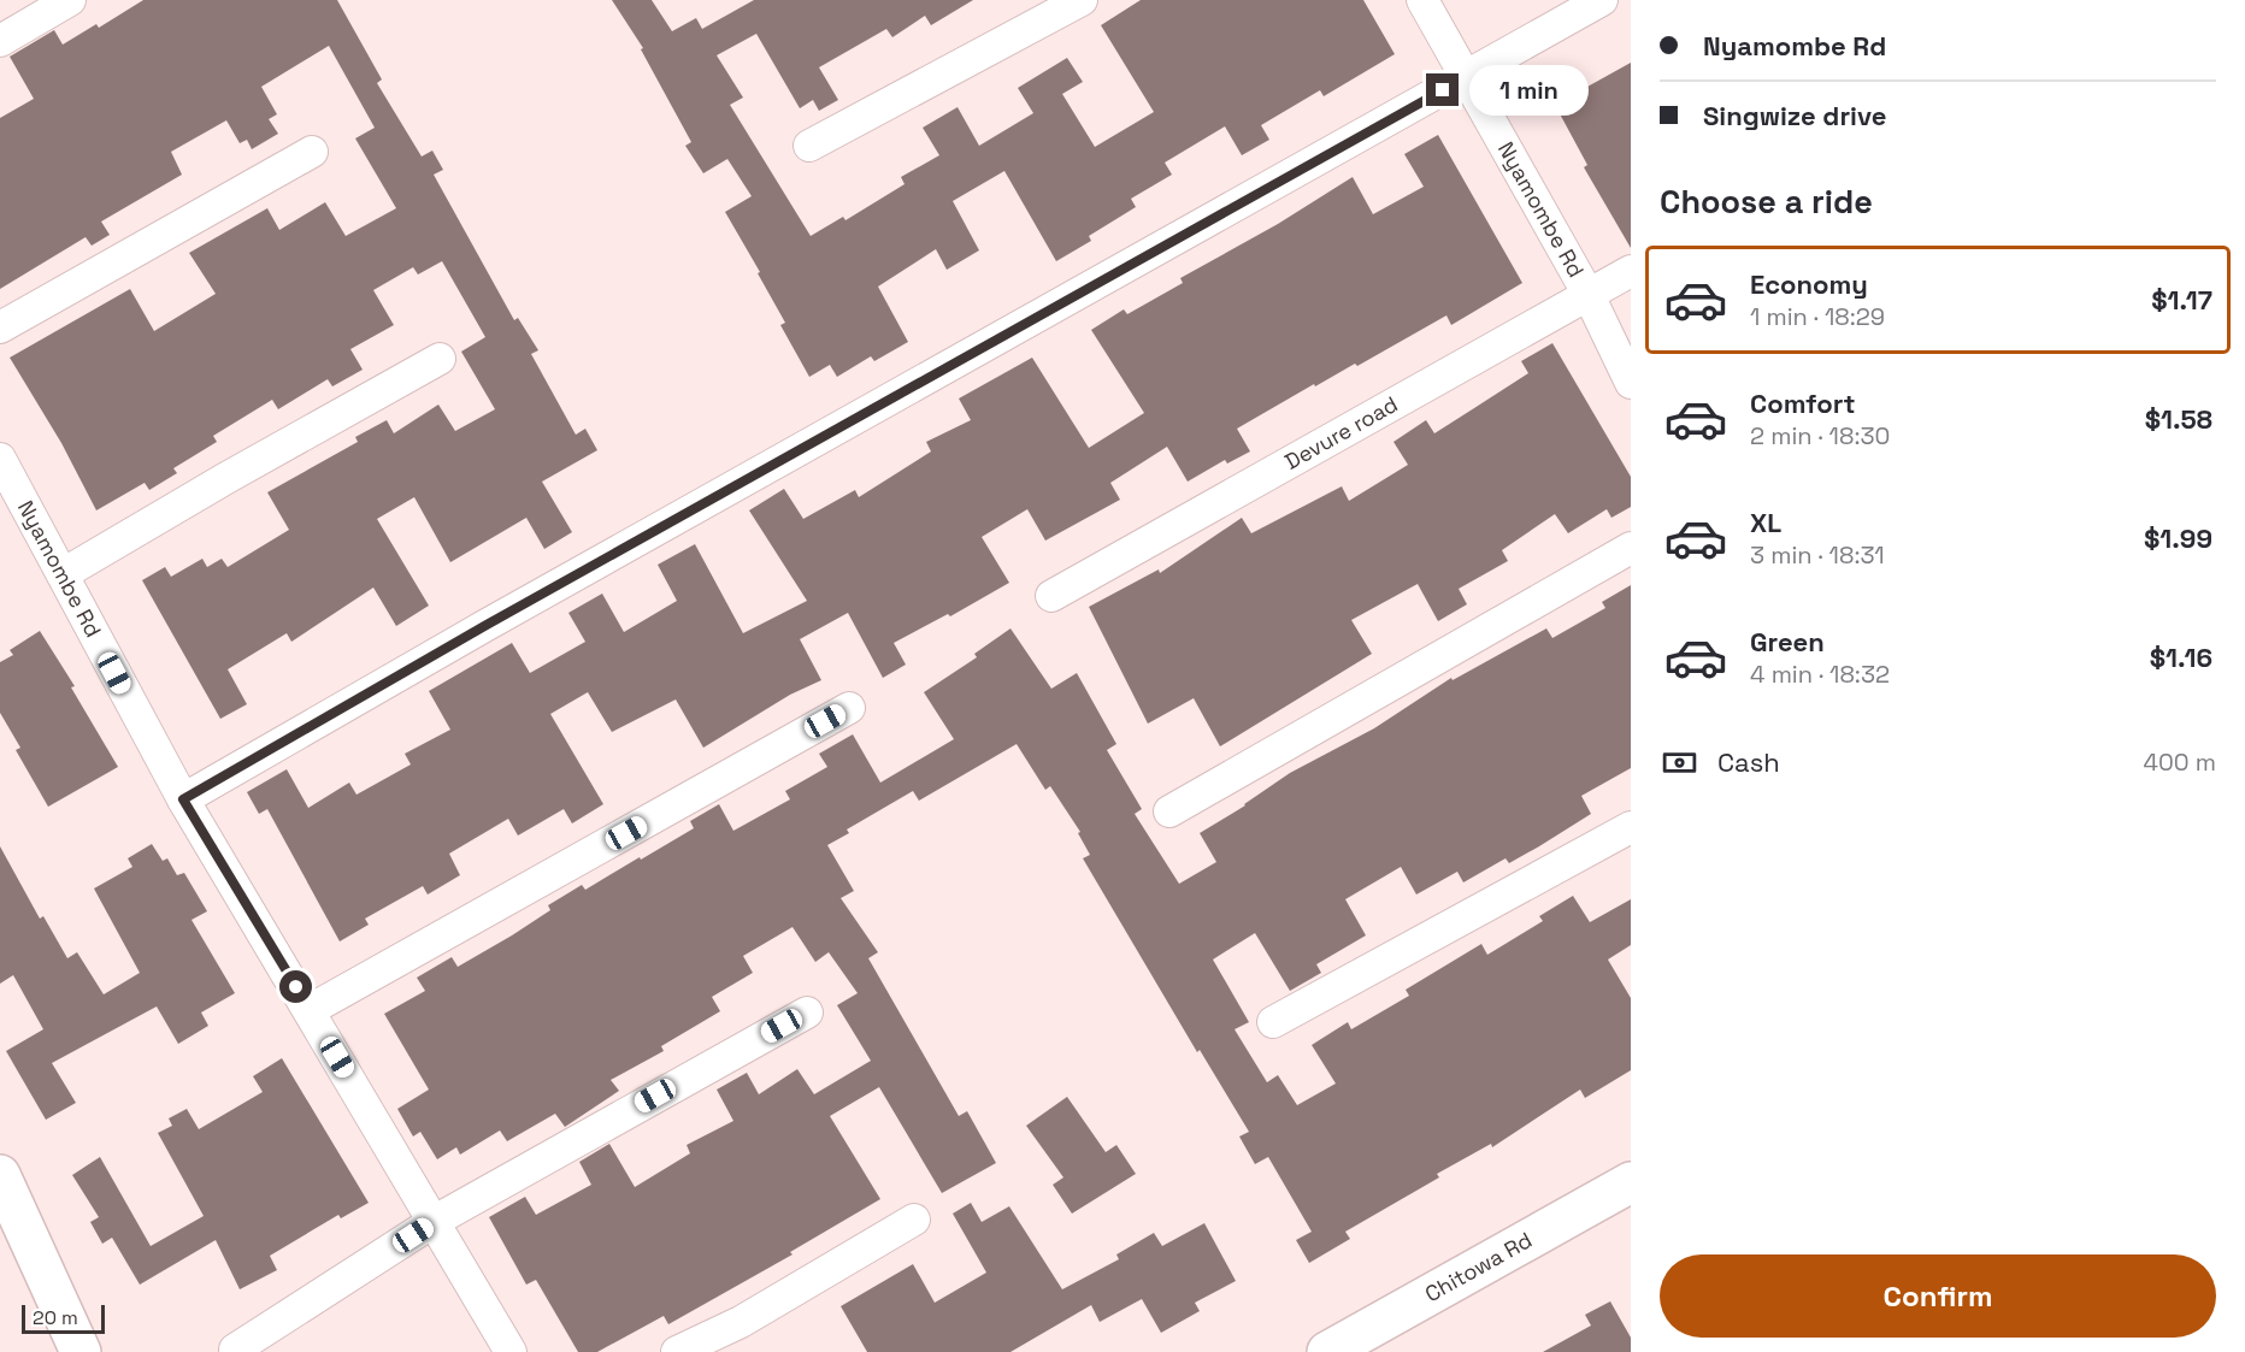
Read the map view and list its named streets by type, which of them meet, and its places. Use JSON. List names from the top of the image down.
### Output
{
  "streets": {
    "street": ["Nyamombe Rd", "Devure road", "Chitowa Rd"]
  },
  "crossings": [
    ["Nyamombe Rd", "Devure road"]
  ],
  "scale_bar": "20 m",
  "page": {
    "banner": ["Nyamombe Rd", "Singwize drive"],
    "bubble": "1 min",
    "heading": "Choose a ride",
    "list": [
      {
        "name": "Economy",
        "note": "1 min · 18:29",
        "value": "$1.17"
      },
      {
        "name": "Comfort",
        "note": "2 min · 18:30",
        "value": "$1.58"
      },
      {
        "name": "XL",
        "note": "3 min · 18:31",
        "value": "$1.99"
      },
      {
        "name": "Green",
        "note": "4 min · 18:32",
        "value": "$1.16"
      }
    ],
    "pay": ["Cash", "400 m"],
    "buttons": "Confirm",
    "scale": "20 m"
  }
}
